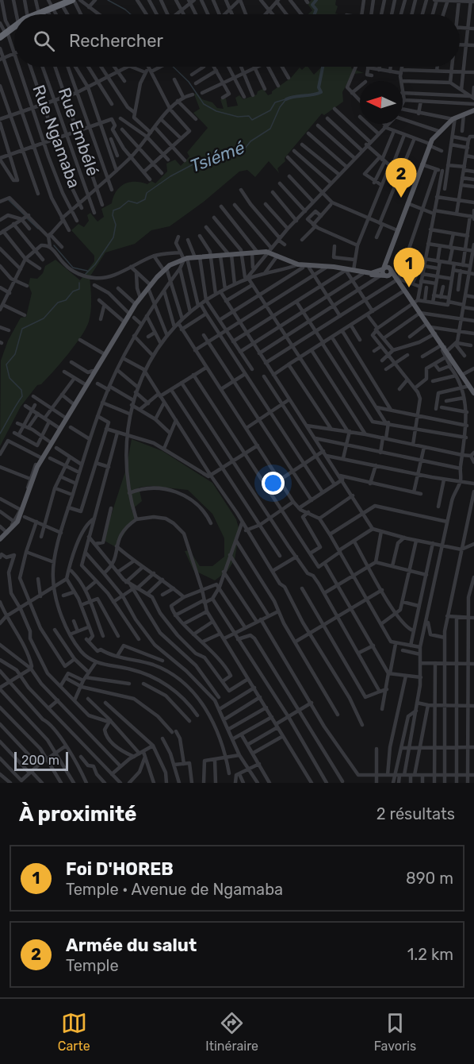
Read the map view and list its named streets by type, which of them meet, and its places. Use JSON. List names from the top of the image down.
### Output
{
  "streets": {
    "street": ["Rue Embélé", "Rue Ngamaba"]
  },
  "water": ["Tsiémé"],
  "scale_bar": "200 m",
  "north": "left",
  "page": {
    "search": "Rechercher",
    "pins": ["2", "1"],
    "scale": "200 m",
    "heading": ["À proximité", "2 résultats"],
    "list": [
      {
        "mark": "1",
        "name": "Foi D'HOREB",
        "note": "Temple · Avenue de Ngamaba",
        "value": "890 m"
      },
      {
        "mark": "2",
        "name": "Armée du salut",
        "note": "Temple",
        "value": "1.2 km"
      }
    ],
    "nav": ["Carte", "Itinéraire", "Favoris"]
  }
}
